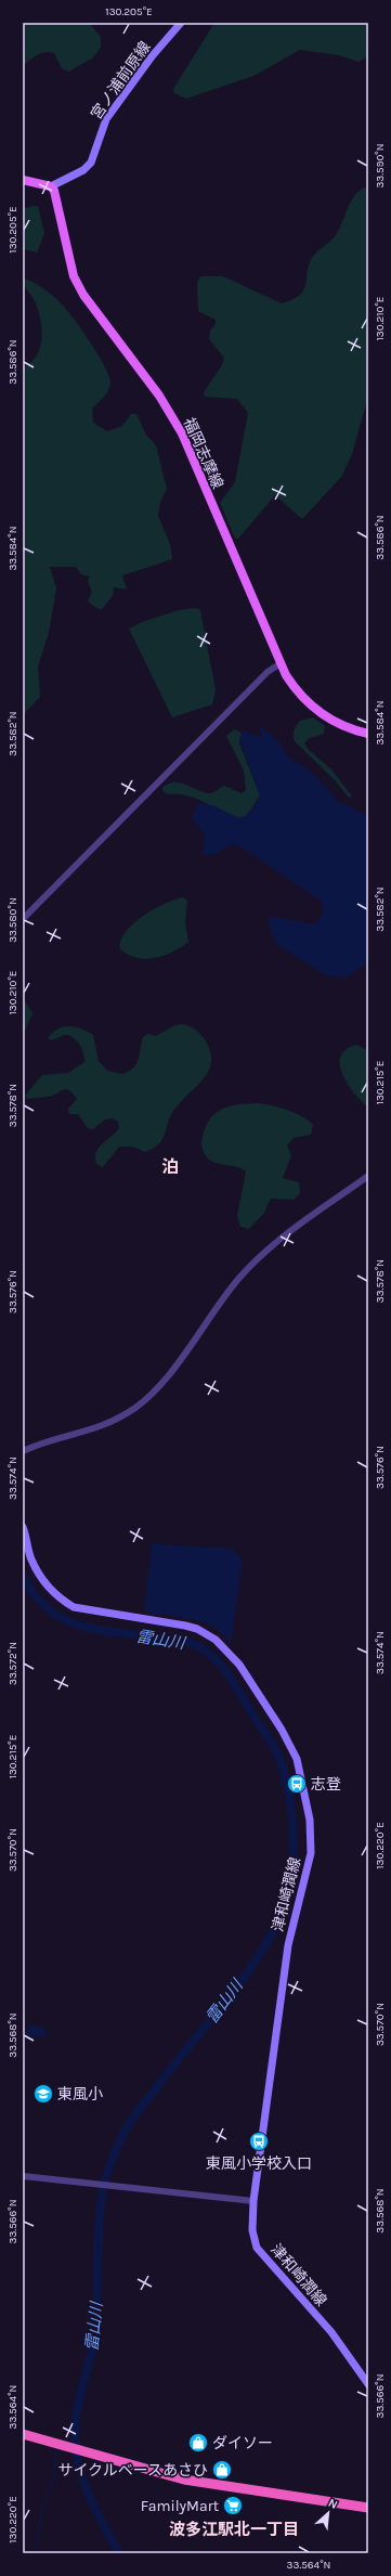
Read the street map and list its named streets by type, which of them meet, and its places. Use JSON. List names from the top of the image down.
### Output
{
  "streets": {
    "main road": ["宮ノ浦前原線", "福岡志摩線", "津和崎潤線"]
  },
  "crossings": [
    ["宮ノ浦前原線", "福岡志摩線"]
  ],
  "districts": ["泊", "波多江駅北一丁目"],
  "water": ["雷山川"],
  "places": {
    "bus stop": ["志登", "東風小学校入口"],
    "school or university": ["東風小"],
    "shop": ["ダイソー", "サイクルベースあさひ"],
    "supermarket": ["FamilyMart"]
  },
  "north": "top right",
  "coordinates": [
    "130.205°E",
    "33.590°N",
    "130.210°E",
    "33.586°N",
    "33.584°N",
    "33.582°N",
    "33.580°N",
    "130.215°E",
    "33.578°N",
    "33.576°N",
    "33.574°N",
    "33.572°N",
    "130.220°E",
    "33.570°N",
    "33.568°N",
    "33.566°N",
    "33.564°N"
  ]
}
